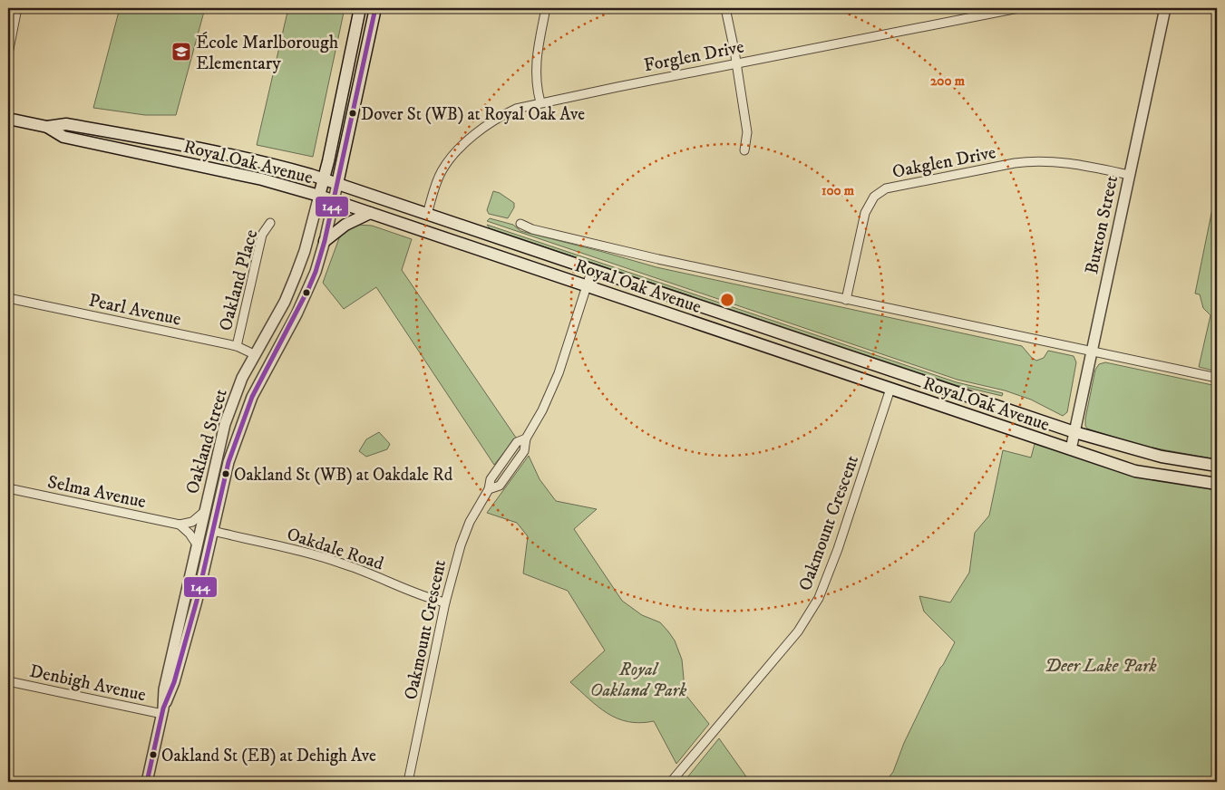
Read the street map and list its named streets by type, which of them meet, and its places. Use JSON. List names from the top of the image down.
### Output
{
  "streets": {
    "main road": ["Royal Oak Avenue"],
    "street": [
      "Forglen Drive",
      "Oakglen Drive",
      "Buxton Street",
      "Oakland Place",
      "Pearl Avenue",
      "Oakland Street",
      "Selma Avenue",
      "Oakmount Crescent",
      "Oakdale Road",
      "Denbigh Avenue"
    ]
  },
  "crossings": [
    ["Forglen Drive", "Royal Oak Avenue"],
    ["Royal Oak Avenue", "Oakglen Drive"],
    ["Royal Oak Avenue", "Buxton Street"],
    ["Royal Oak Avenue", "Oakland Street"],
    ["Royal Oak Avenue", "Oakmount Crescent"],
    ["Oakglen Drive", "Buxton Street"],
    ["Oakland Place", "Pearl Avenue"],
    ["Pearl Avenue", "Oakland Street"],
    ["Oakland Street", "Oakdale Road"],
    ["Oakland Street", "Denbigh Avenue"],
    ["Oakmount Crescent", "Oakdale Road"]
  ],
  "parks": ["Deer Lake Park", "Royal Oakland Park"],
  "places": {
    "school or university": ["École Marlborough Elementary"],
    "other": ["Dover St (WB) at Royal Oak Ave", "Oakland St (WB) at Oakdale Rd", "Oakland St (EB) at Dehigh Ave"]
  },
  "lines": ["transit line 144"],
  "rings": ["200 m", "100 m"]
}
